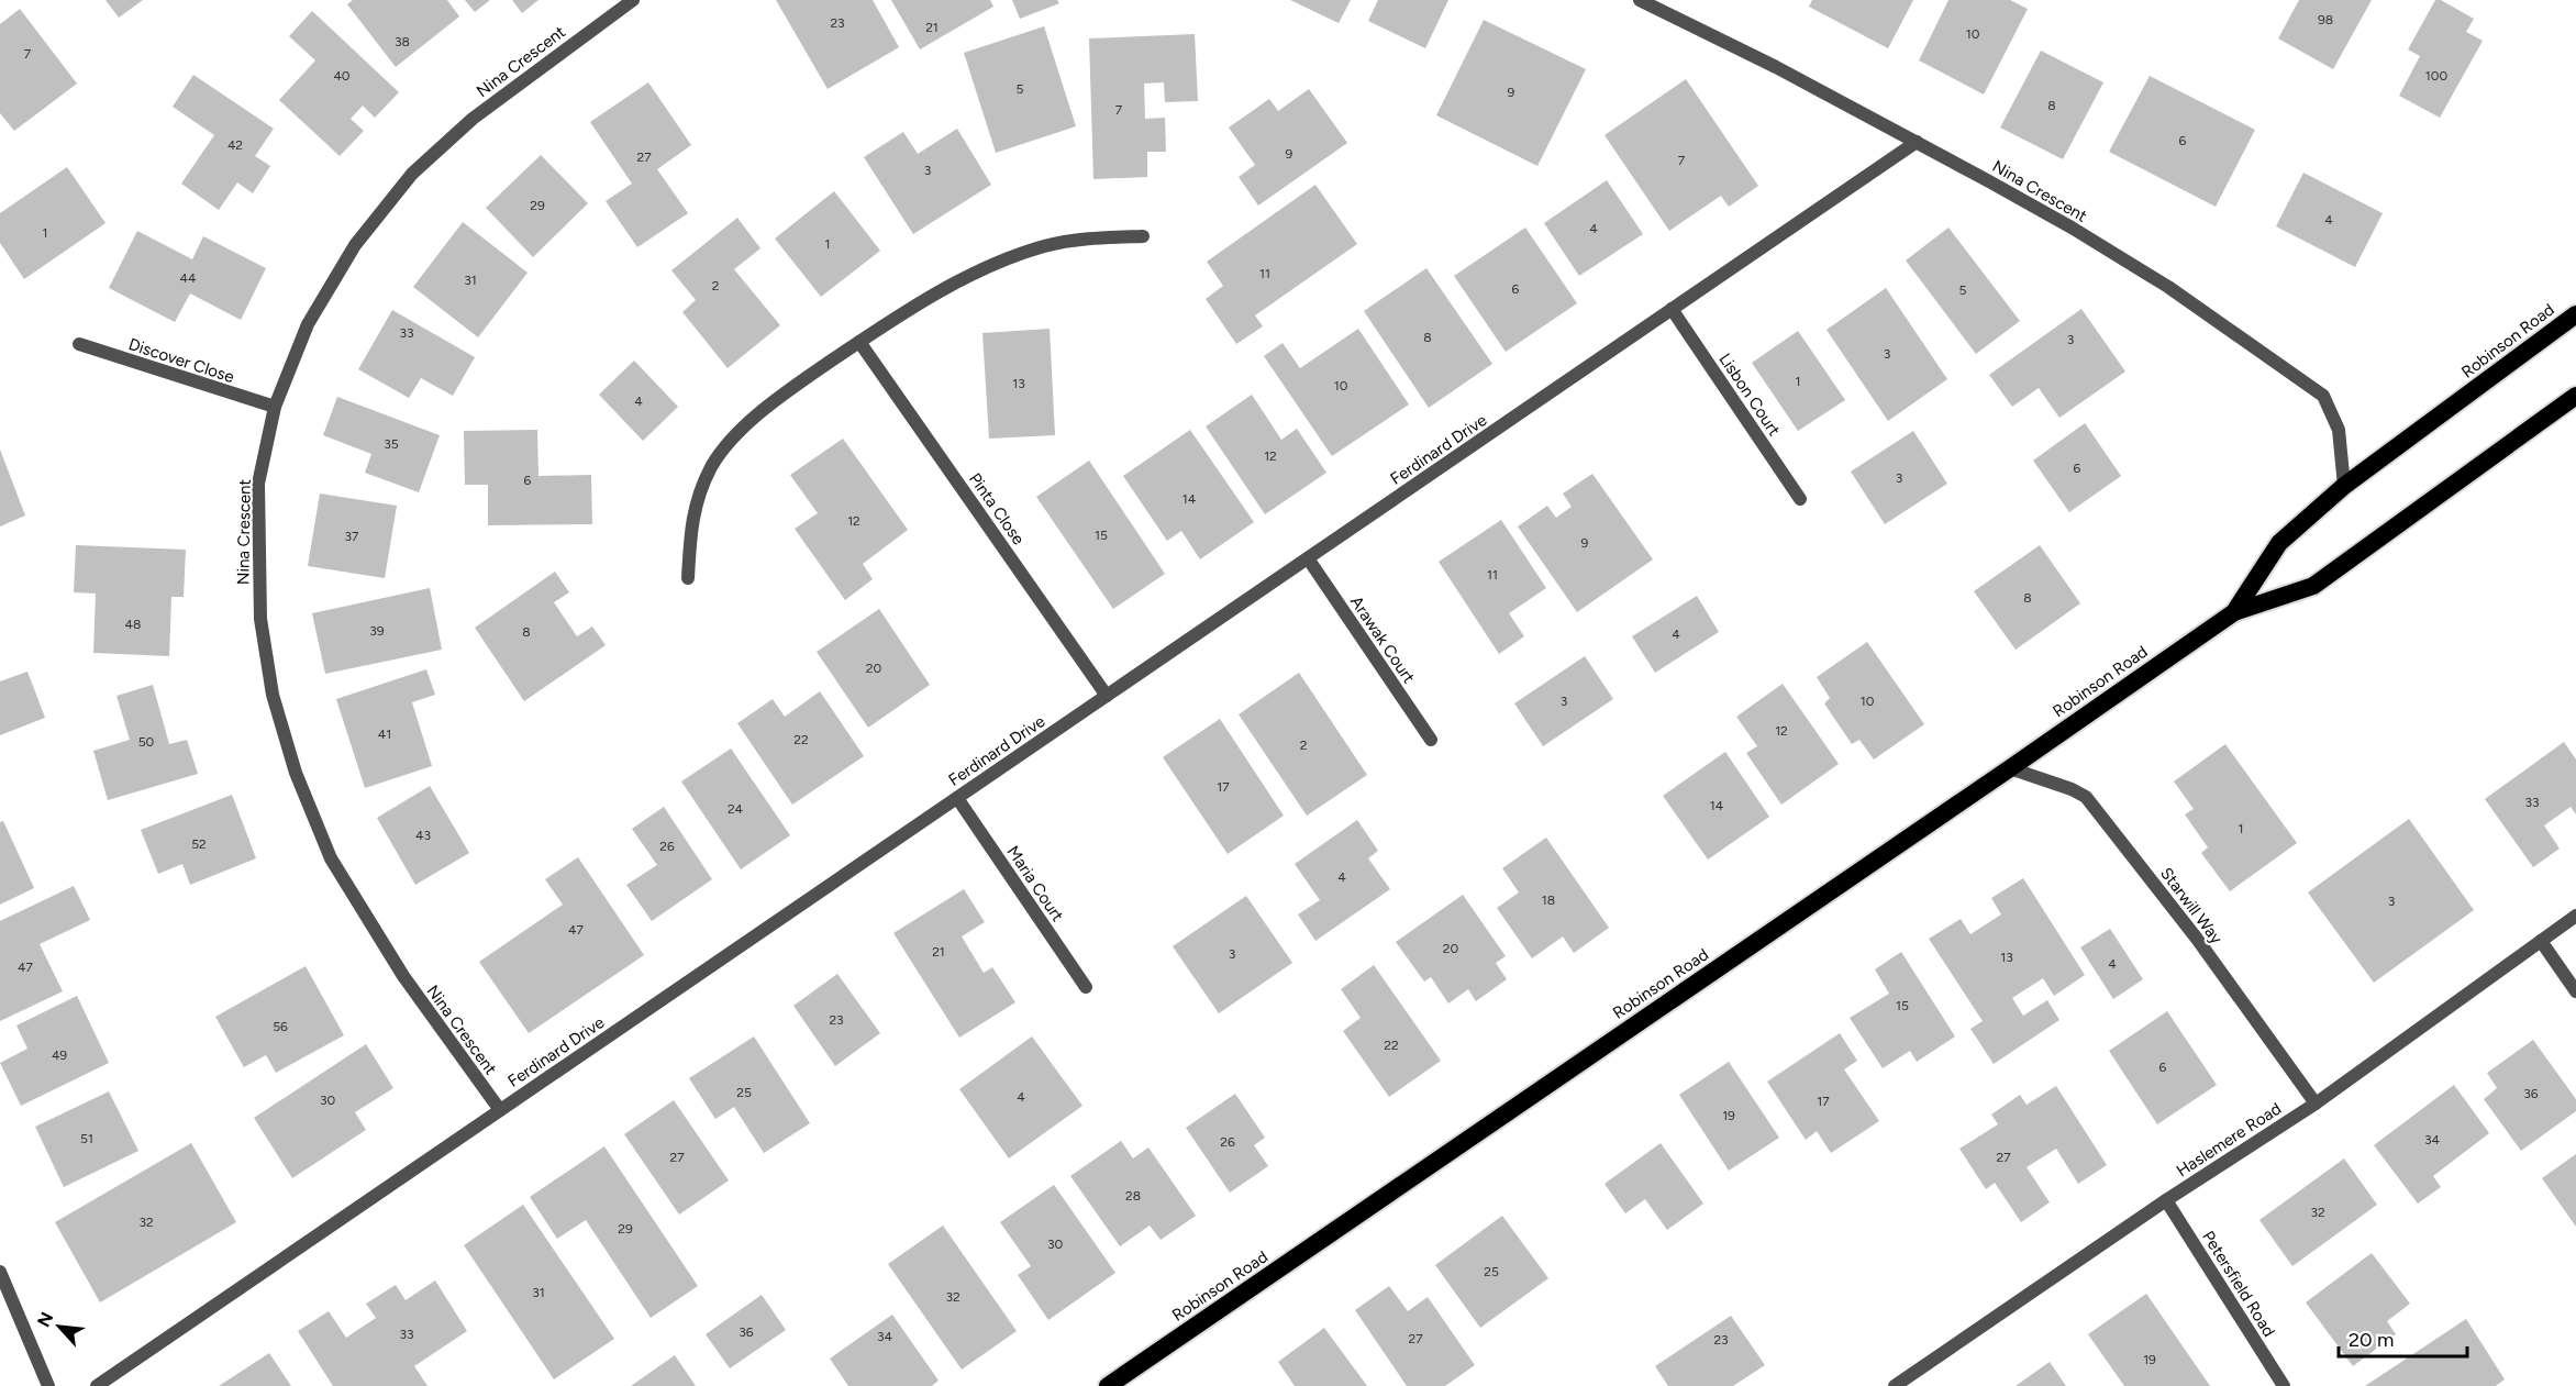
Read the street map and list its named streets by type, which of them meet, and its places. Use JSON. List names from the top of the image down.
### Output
{
  "streets": {
    "highway": ["Robinson Road"],
    "street": [
      "Nina Crescent",
      "Discover Close",
      "Lisbon Court",
      "Ferdinard Drive",
      "Pinta Close",
      "Arawak Court",
      "Maria Court",
      "Starwill Way",
      "Haslemere Road",
      "Petersfield Road"
    ]
  },
  "crossings": [
    ["Nina Crescent", "Robinson Road"],
    ["Nina Crescent", "Discover Close"],
    ["Nina Crescent", "Ferdinard Drive"],
    ["Robinson Road", "Starwill Way"],
    ["Lisbon Court", "Ferdinard Drive"],
    ["Ferdinard Drive", "Pinta Close"],
    ["Ferdinard Drive", "Arawak Court"],
    ["Ferdinard Drive", "Maria Court"],
    ["Starwill Way", "Haslemere Road"],
    ["Haslemere Road", "Petersfield Road"]
  ],
  "house_numbers": [
    "98",
    "23",
    "21",
    "10",
    "38",
    "7",
    "40",
    "100",
    "5",
    "9",
    "8",
    "7",
    "6",
    "42",
    "9",
    "27",
    "7",
    "3",
    "29",
    "4",
    "4",
    "1",
    "1",
    "11",
    "44",
    "31",
    "2",
    "6",
    "5",
    "33",
    "8",
    "3",
    "3",
    "1",
    "13",
    "10",
    "4",
    "35",
    "12",
    "6",
    "3",
    "6",
    "14",
    "12",
    "15",
    "37",
    "9",
    "11",
    "8",
    "48",
    "39",
    "8",
    "4",
    "20",
    "3",
    "10",
    "12",
    "41",
    "22",
    "50",
    "2",
    "17",
    "33",
    "14",
    "24",
    "1",
    "43",
    "52",
    "26",
    "4",
    "18",
    "3",
    "47",
    "20",
    "21",
    "3",
    "13",
    "4",
    "47",
    "15",
    "23",
    "56",
    "22",
    "49",
    "6",
    "25",
    "36",
    "4",
    "30",
    "17",
    "19",
    "51",
    "34",
    "26",
    "27",
    "27",
    "28",
    "32",
    "32",
    "29",
    "30",
    "25",
    "31",
    "32",
    "36",
    "33",
    "34",
    "27",
    "23",
    "19"
  ],
  "scale_bar": "20 m",
  "north": "top left"
}
